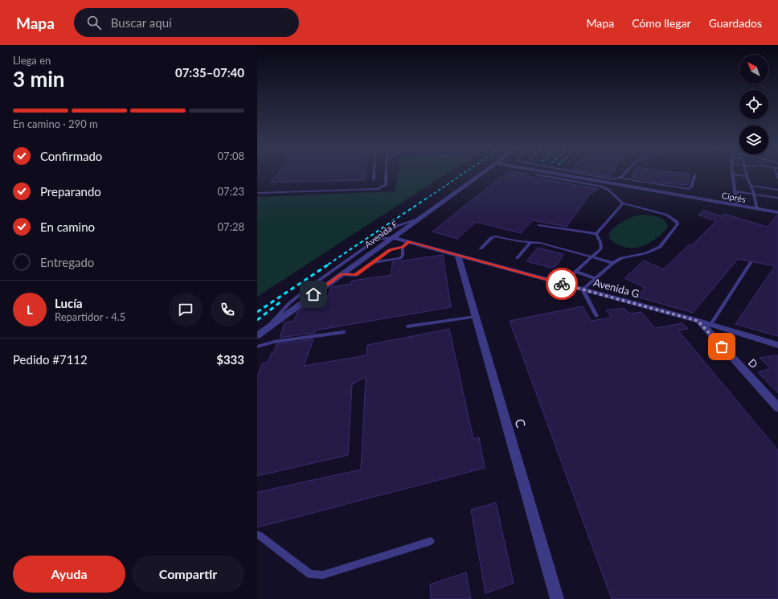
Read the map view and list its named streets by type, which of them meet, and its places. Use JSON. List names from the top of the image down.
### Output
{
  "streets": {
    "street": [
      "Ciprés",
      "Avenida F",
      "Avenida G",
      "D",
      "C"
    ]
  },
  "crossings": [
    ["Avenida F", "Avenida G"],
    ["Avenida G", "D"],
    ["Avenida G", "C"]
  ],
  "north": "top left",
  "page": {
    "header": "Mapa",
    "search": "Buscar aquí",
    "nav": ["Mapa", "Cómo llegar", "Guardados"],
    "heading": ["3 min", "Llega en", "07:35–07:40"],
    "panel": [
      "Lucía",
      "Repartidor · 4.5",
      "Pedido #7112",
      "$333"
    ],
    "bar": "En camino · 290 m",
    "list": [
      ["Confirmado", "07:08"],
      ["Preparando", "07:23"],
      ["En camino", "07:28"],
      "Entregado"
    ],
    "round": "L",
    "buttons": ["Ayuda", "Compartir"]
  }
}
